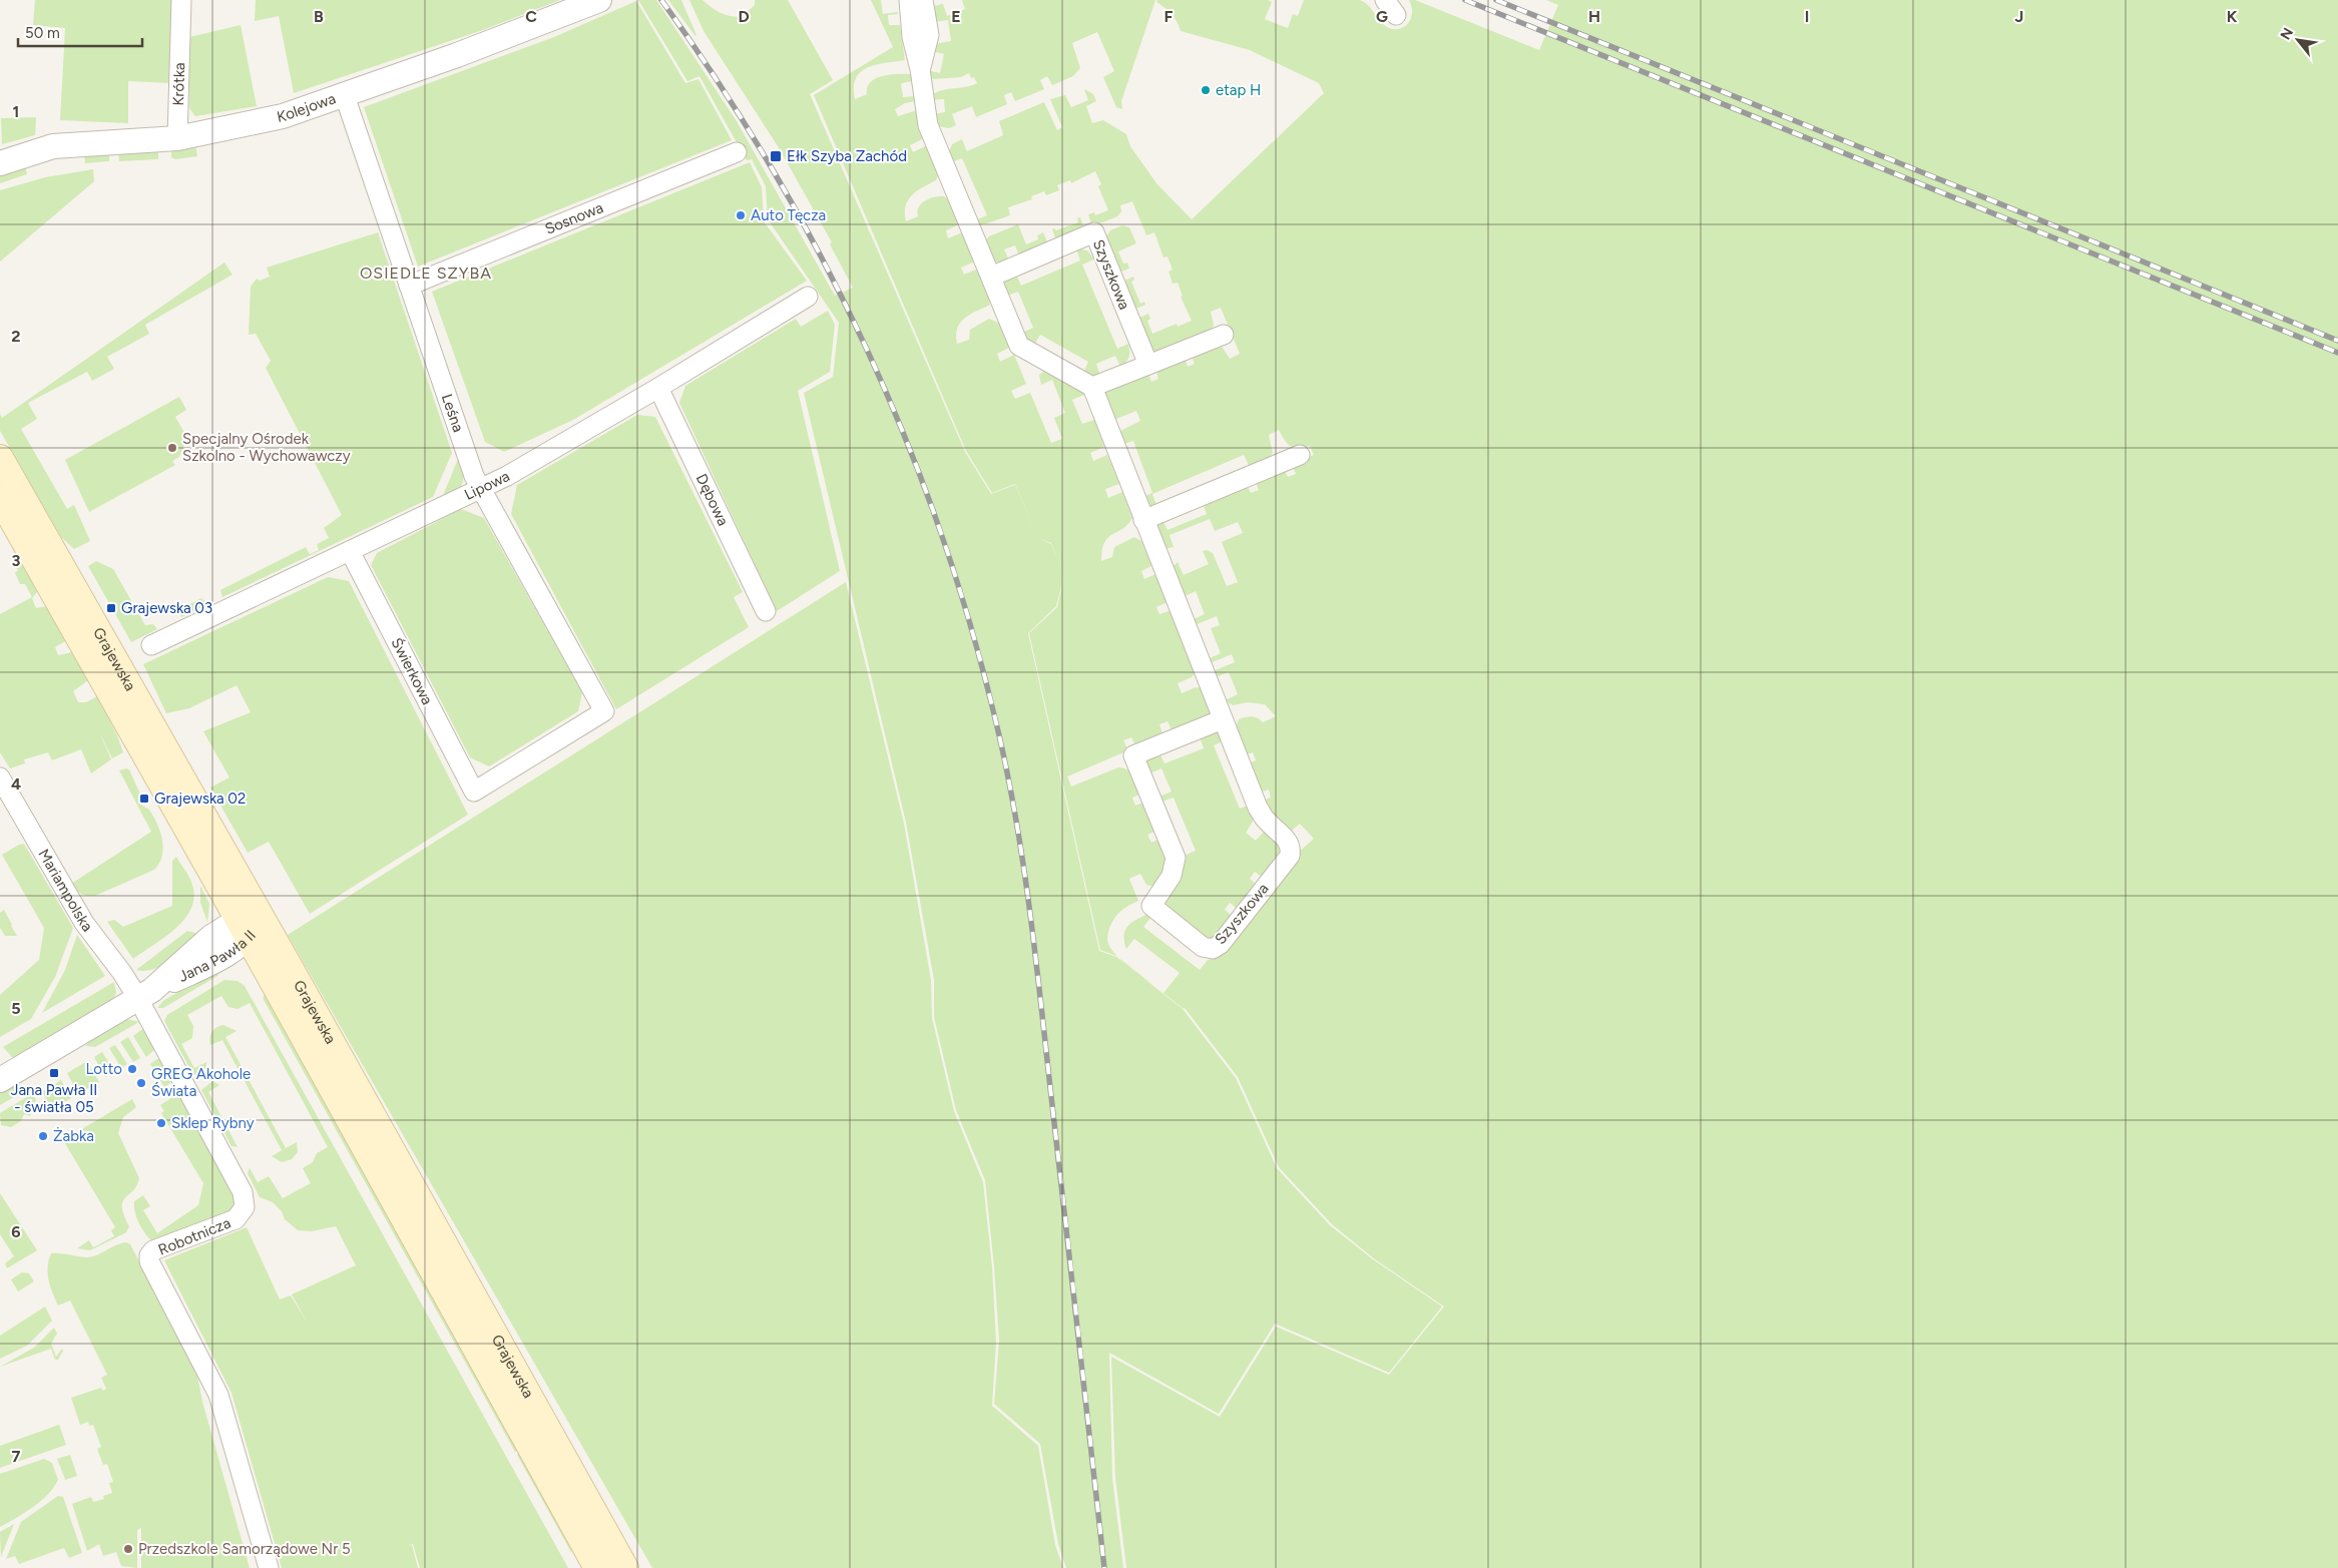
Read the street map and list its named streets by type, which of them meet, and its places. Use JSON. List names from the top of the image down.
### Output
{
  "streets": {
    "main road": ["Grajewska"],
    "street": [
      "Krótka",
      "Kolejowa",
      "Sosnowa",
      "Szyszkowa",
      "Leśna",
      "Lipowa",
      "Dębowa",
      "Świerkowa",
      "Mariampolska",
      "Jana Pawła II",
      "Robotnicza"
    ]
  },
  "crossings": [
    ["Krótka", "Kolejowa"],
    ["Kolejowa", "Leśna"],
    ["Sosnowa", "Leśna"],
    ["Leśna", "Lipowa"],
    ["Leśna", "Świerkowa"],
    ["Lipowa", "Dębowa"],
    ["Lipowa", "Świerkowa"],
    ["Grajewska", "Jana Pawła II"],
    ["Mariampolska", "Jana Pawła II"],
    ["Mariampolska", "Robotnicza"],
    ["Jana Pawła II", "Robotnicza"]
  ],
  "districts": ["OSIEDLE SZYBA"],
  "places": {
    "other": [
      "etap H",
      "Auto Tęcza",
      "Specjalny Ośrodek Szkolno - Wychowawczy",
      "Lotto",
      "GREG Akohole Świata",
      "Sklep Rybny",
      "Żabka",
      "Przedszkole Samorządowe Nr 5"
    ],
    "transit": [
      "Ełk Szyba Zachód",
      "Grajewska 03",
      "Grajewska 02",
      "Jana Pawła II - światła 05"
    ]
  },
  "scale_bar": "50 m",
  "north": "top left",
  "grid": {
    "columns": [
      "B",
      "C",
      "D",
      "E",
      "F",
      "G",
      "H",
      "I",
      "J",
      "K"
    ],
    "rows": [
      "1",
      "2",
      "3",
      "4",
      "5",
      "6",
      "7"
    ]
  }
}
